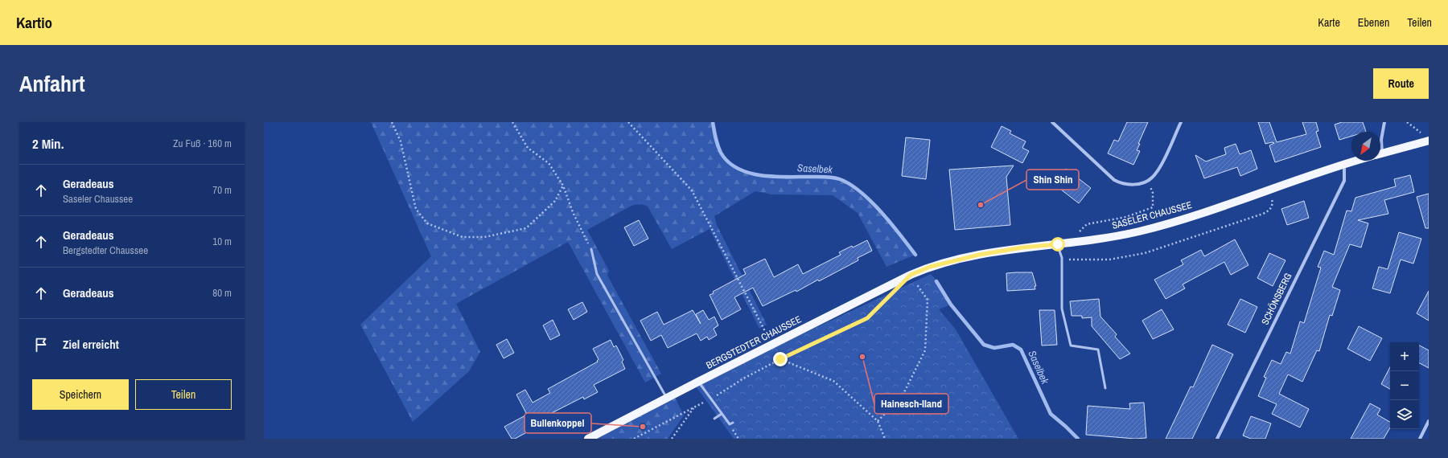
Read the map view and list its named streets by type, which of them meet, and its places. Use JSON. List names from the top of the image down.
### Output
{
  "streets": {
    "main road": ["SASELER CHAUSSEE", "BERGSTEDTER CHAUSSEE"],
    "street": ["SCHÖNSBERG"]
  },
  "crossings": [
    ["SASELER CHAUSSEE", "SCHÖNSBERG"],
    ["SASELER CHAUSSEE", "BERGSTEDTER CHAUSSEE"]
  ],
  "water": ["Saselbek"],
  "places": ["Shin Shin", "Hainesch-Iland", "Bullenkoppel"],
  "north": "bottom left",
  "page": {
    "header": "Kartio",
    "nav": ["Karte", "Ebenen", "Teilen"],
    "title": "Anfahrt",
    "buttons": [
      "Route",
      ["Speichern", "Teilen"]
    ],
    "heading": ["2 Min.", "Zu Fuß · 160 m"],
    "list": [
      ["Geradeaus", "Saseler Chaussee", "70 m"],
      ["Geradeaus", "Bergstedter Chaussee", "10 m"],
      ["Geradeaus", "80 m"],
      "Ziel erreicht"
    ],
    "map_buttons": ["+", "−"]
  }
}
